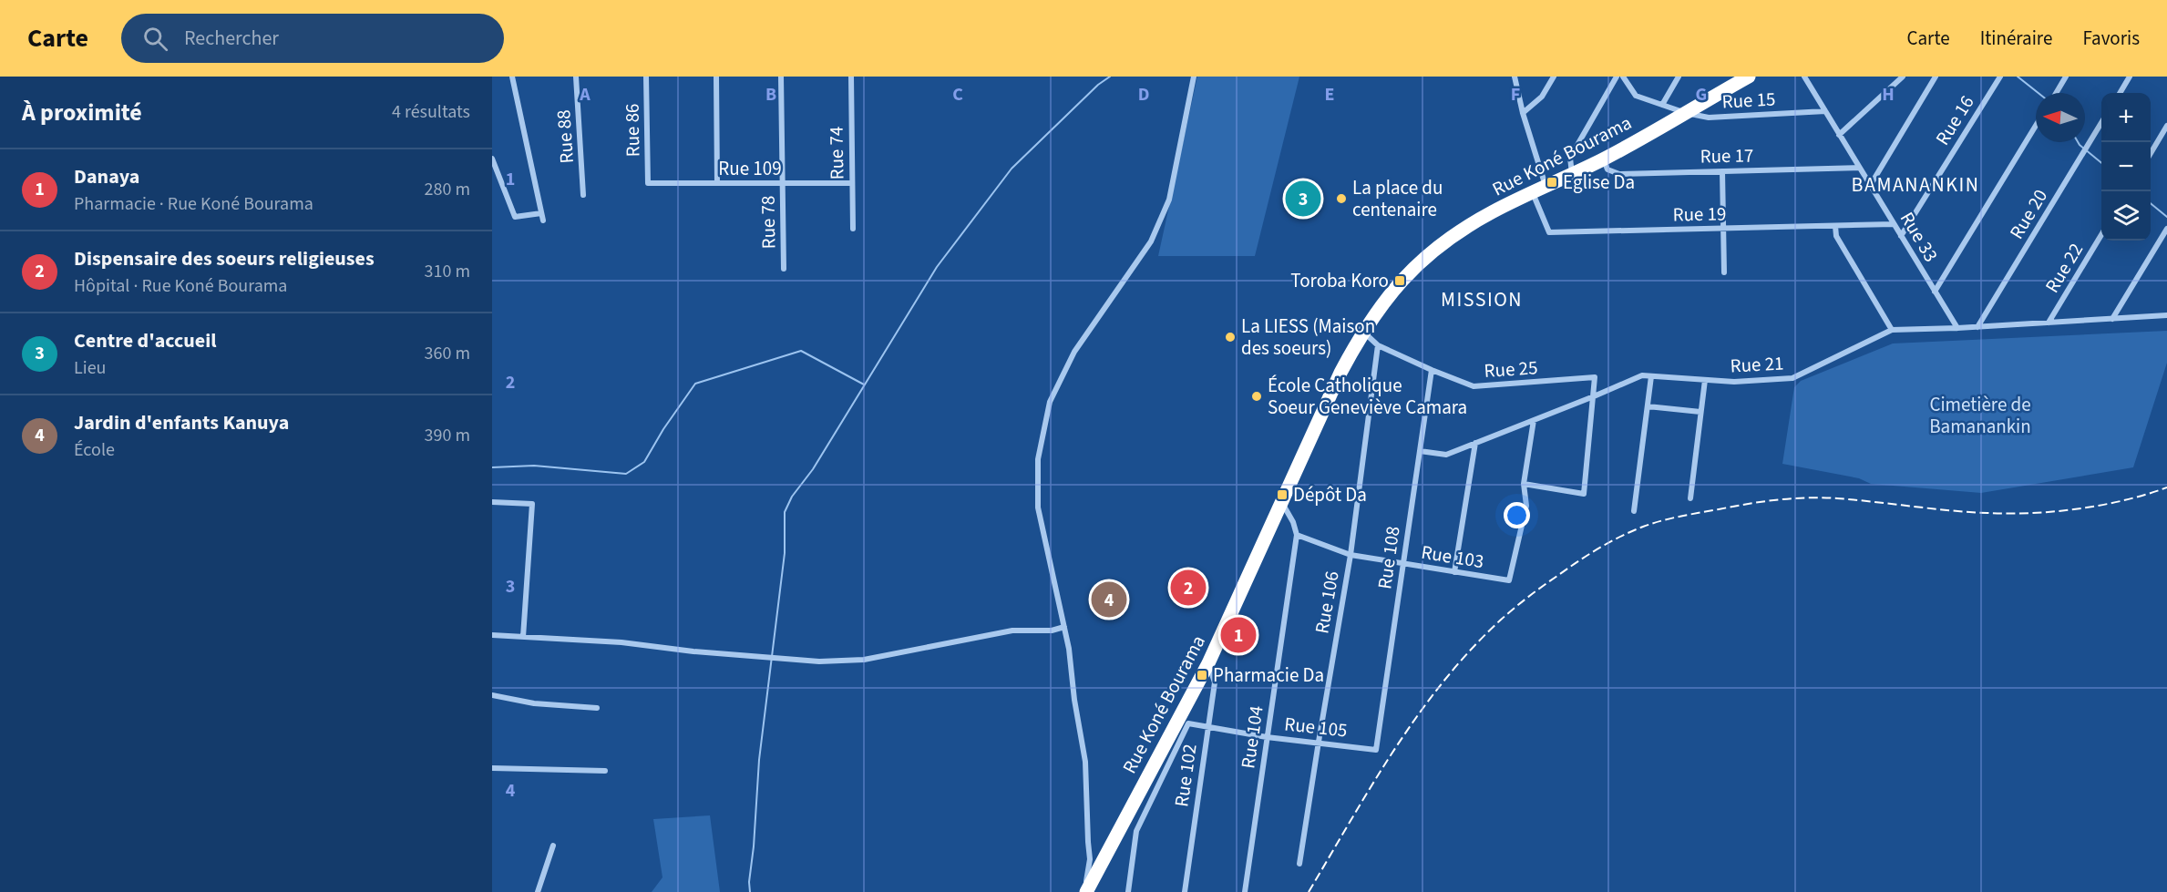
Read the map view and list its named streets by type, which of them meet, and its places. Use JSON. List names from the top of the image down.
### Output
{
  "streets": {
    "highway": ["Rue Koné Bourama"],
    "street": [
      "Rue 15",
      "Rue 16",
      "Rue 86",
      "Rue 88",
      "Rue 74",
      "Rue 17",
      "Rue 109",
      "Rue 19",
      "Rue 20",
      "Rue 78",
      "Rue 33",
      "Rue 22",
      "Rue 21",
      "Rue 25",
      "Rue 103",
      "Rue 108",
      "Rue 106",
      "Rue 105",
      "Rue 104",
      "Rue 102"
    ]
  },
  "crossings": [
    ["Rue 15", "Rue Koné Bourama"],
    ["Rue 15", "Rue 33"],
    ["Rue 16", "Rue 33"],
    ["Rue 86", "Rue 109"],
    ["Rue 74", "Rue 109"],
    ["Rue Koné Bourama", "Rue 17"],
    ["Rue Koné Bourama", "Rue 19"],
    ["Rue Koné Bourama", "Rue 104"],
    ["Rue Koné Bourama", "Rue 102"],
    ["Rue 17", "Rue 33"],
    ["Rue 109", "Rue 78"],
    ["Rue 19", "Rue 33"],
    ["Rue 20", "Rue 21"],
    ["Rue 33", "Rue 21"],
    ["Rue 22", "Rue 21"],
    ["Rue 21", "Rue 25"],
    ["Rue 21", "Rue 108"],
    ["Rue 25", "Rue 108"],
    ["Rue 25", "Rue 106"],
    ["Rue 103", "Rue 108"],
    ["Rue 103", "Rue 106"],
    ["Rue 103", "Rue 104"],
    ["Rue 108", "Rue 105"],
    ["Rue 106", "Rue 105"],
    ["Rue 105", "Rue 104"],
    ["Rue 105", "Rue 102"]
  ],
  "districts": ["BAMANANKIN", "MISSION"],
  "parks": ["Cimetière de Bamanankin"],
  "places": {
    "transit": [
      "Eglise Da",
      "Toroba Koro",
      "Dépôt Da",
      "Pharmacie Da"
    ],
    "other": ["La place du centenaire", "La LIESS (Maison des soeurs)", "École Catholique Soeur Geneviève Camara"]
  },
  "north": "left",
  "page": {
    "header": "Carte",
    "search": "Rechercher",
    "nav": ["Carte", "Itinéraire", "Favoris"],
    "heading": ["À proximité", "4 résultats"],
    "map_buttons": ["+", "−"],
    "list": [
      {
        "mark": "1",
        "name": "Danaya",
        "note": "Pharmacie · Rue Koné Bourama",
        "value": "280 m"
      },
      {
        "mark": "2",
        "name": "Dispensaire des soeurs religieuses",
        "note": "Hôpital · Rue Koné Bourama",
        "value": "310 m"
      },
      {
        "mark": "3",
        "name": "Centre d'accueil",
        "note": "Lieu",
        "value": "360 m"
      },
      {
        "mark": "4",
        "name": "Jardin d'enfants Kanuya",
        "note": "École",
        "value": "390 m"
      }
    ],
    "pins": [
      "3",
      "2",
      "4",
      "1"
    ]
  },
  "grid": {
    "columns": [
      "A",
      "B",
      "C",
      "D",
      "E",
      "F",
      "G",
      "H"
    ],
    "rows": [
      "1",
      "2",
      "3",
      "4"
    ]
  }
}
